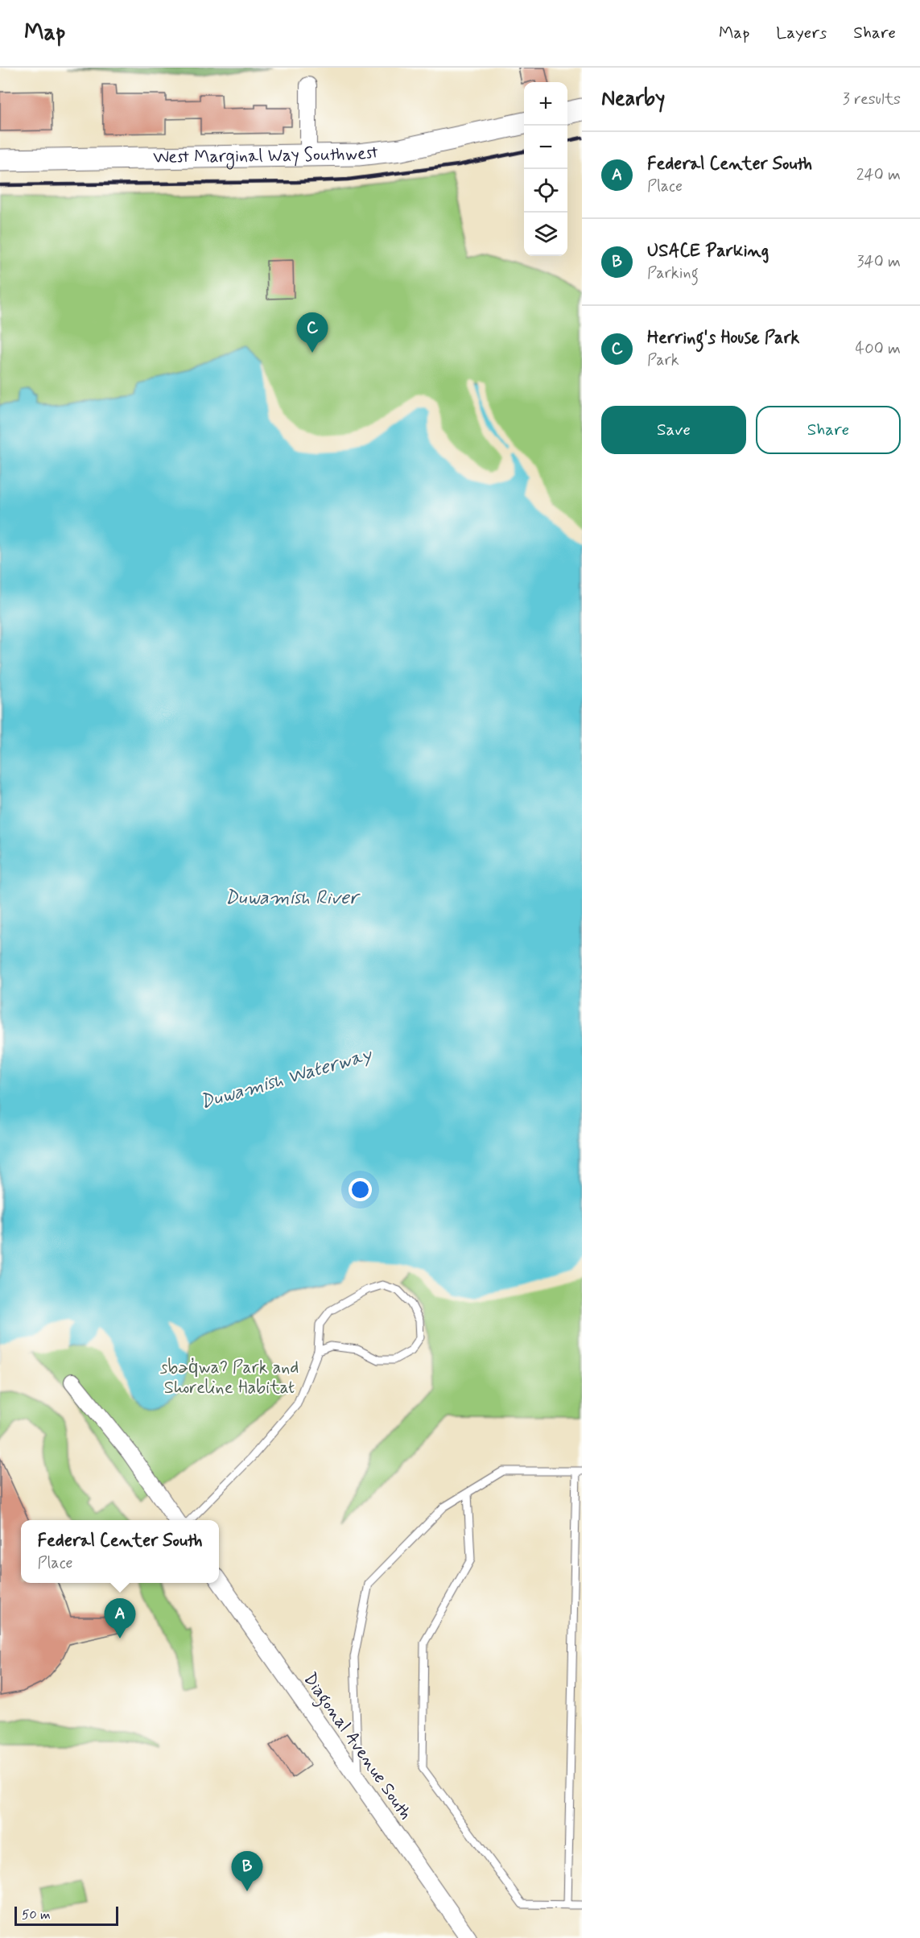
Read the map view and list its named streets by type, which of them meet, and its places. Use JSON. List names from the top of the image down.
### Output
{
  "streets": {
    "main road": ["West Marginal Way Southwest"],
    "street": ["Diagonal Avenue South"]
  },
  "water": ["Duwamish River", "Duwamish Waterway"],
  "parks": ["sbəq̓ʷaʔ Park and Shoreline Habitat"],
  "scale_bar": "50 m",
  "page": {
    "header": "Map",
    "nav": ["Map", "Layers", "Share"],
    "heading": ["Nearby", "3 results"],
    "map_buttons": ["+", "−"],
    "list": [
      {
        "mark": "A",
        "name": "Federal Center South",
        "note": "Place",
        "value": "240 m"
      },
      {
        "mark": "B",
        "name": "USACE Parking",
        "note": "Parking",
        "value": "340 m"
      },
      {
        "mark": "C",
        "name": "Herring's House Park",
        "note": "Park",
        "value": "400 m"
      }
    ],
    "pins": ["C", "A", "B"],
    "buttons": ["Save", "Share"],
    "popup": ["Federal Center South", "Place"],
    "scale": "50 m"
  }
}
